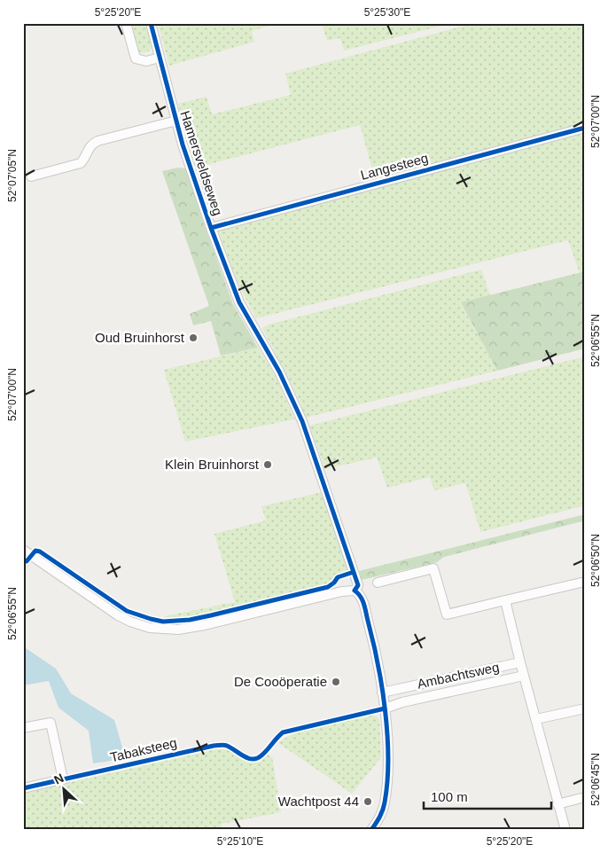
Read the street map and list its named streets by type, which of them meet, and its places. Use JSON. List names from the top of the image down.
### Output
{
  "streets": {
    "street": ["Hamersveldseweg", "Langesteeg", "Ambachtsweg"],
    "cycle path": ["Tabaksteeg"]
  },
  "crossings": [
    ["Hamersveldseweg", "Langesteeg"],
    ["Hamersveldseweg", "Ambachtsweg"]
  ],
  "places": [
    "Oud Bruinhorst",
    "Klein Bruinhorst",
    "De Cooöperatie",
    "Wachtpost 44"
  ],
  "scale_bar": "100 m",
  "north": "top left",
  "coordinates": [
    "5°25'20\"E",
    "5°25'30\"E",
    "52°07'00\"N",
    "52°07'05\"N",
    "52°06'55\"N",
    "52°06'50\"N",
    "52°06'45\"N",
    "5°25'10\"E"
  ]
}
